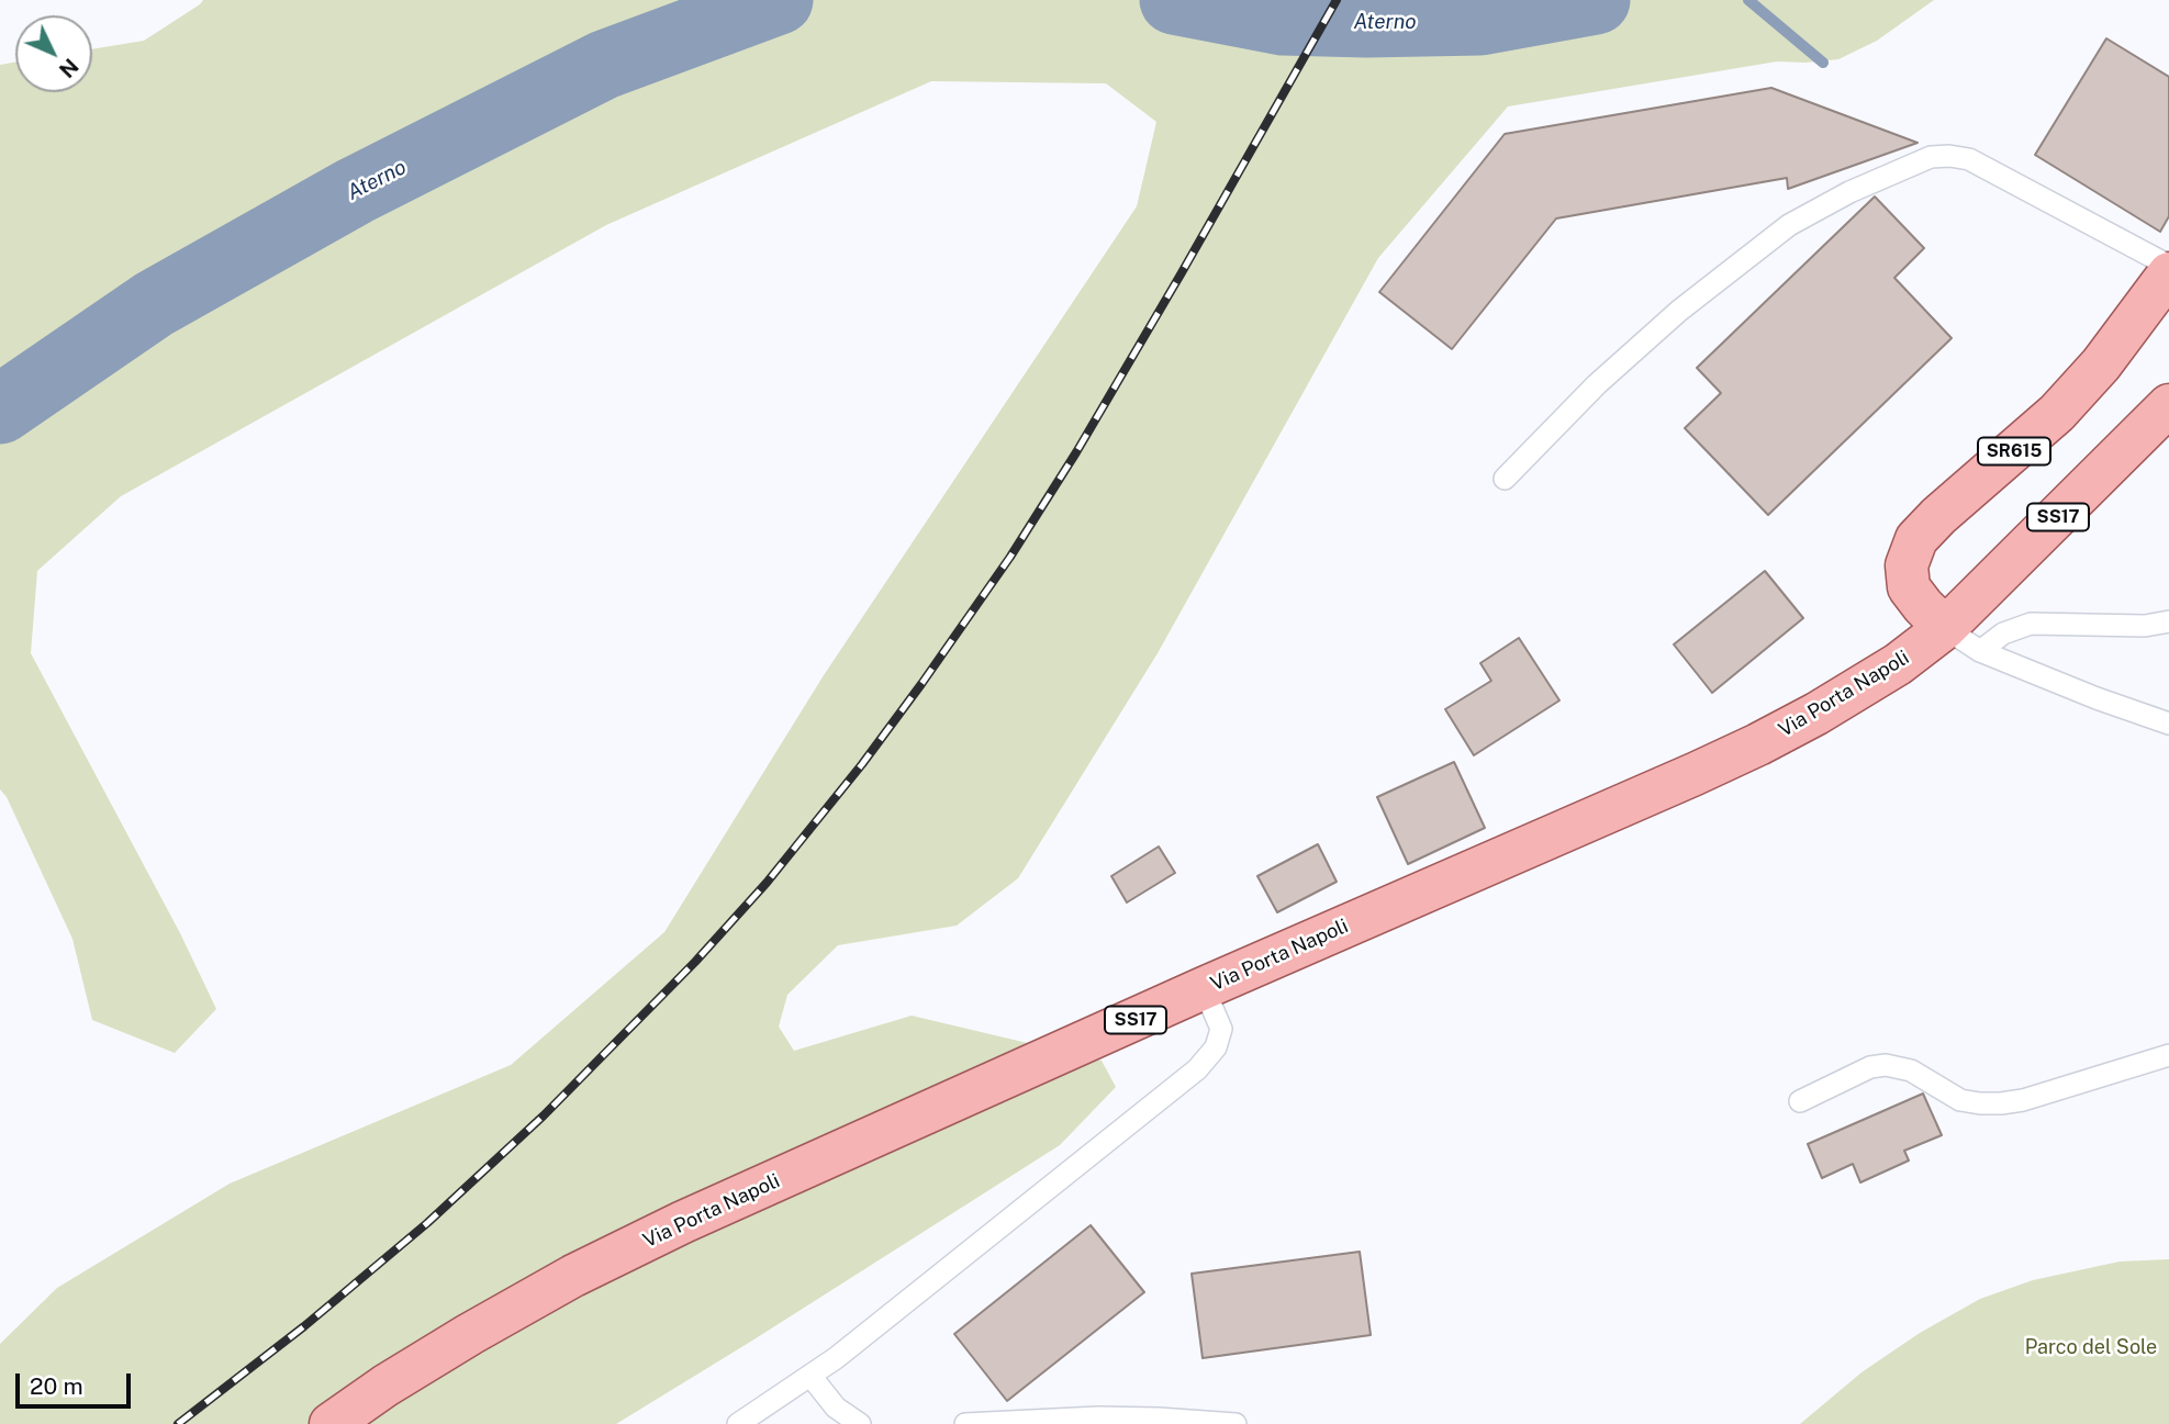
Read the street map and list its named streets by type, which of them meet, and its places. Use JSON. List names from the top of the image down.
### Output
{
  "streets": {
    "main road": ["SR615", "SS17", "Via Porta Napoli"]
  },
  "crossings": [
    ["SR615", "Via Porta Napoli"]
  ],
  "water": ["Aterno"],
  "parks": ["Parco del Sole"],
  "scale_bar": "20 m",
  "north": "bottom right"
}
